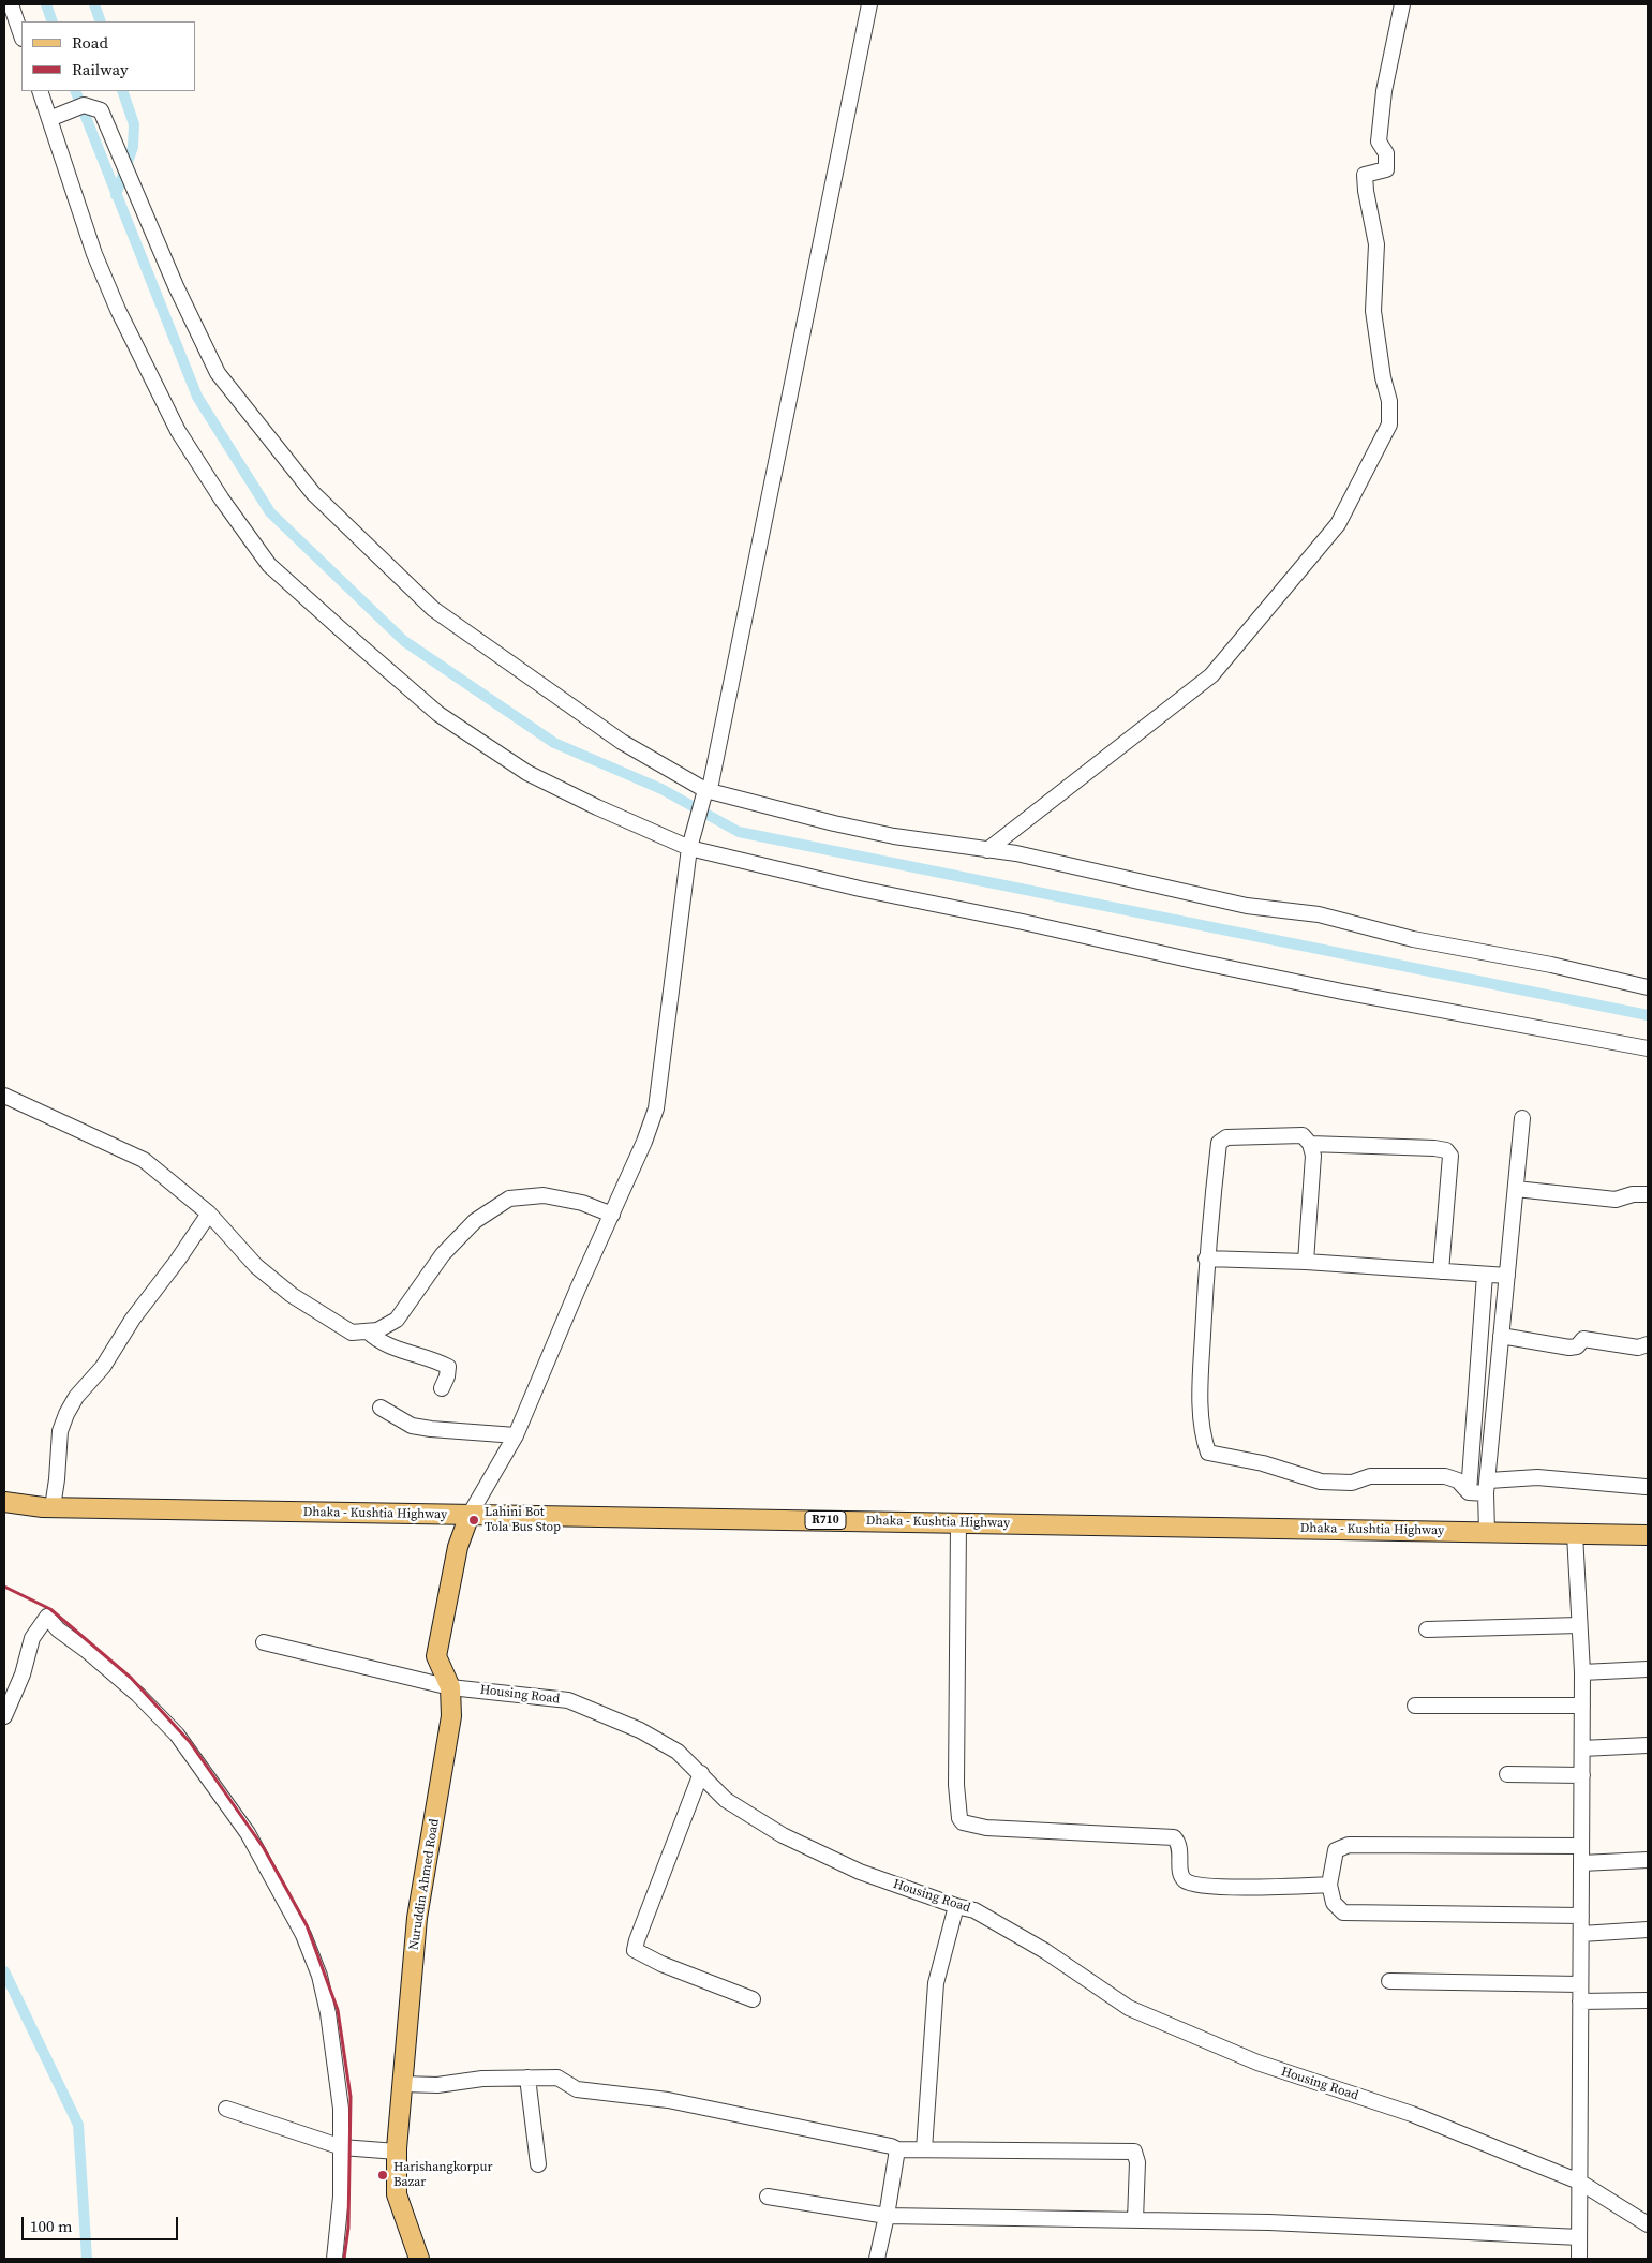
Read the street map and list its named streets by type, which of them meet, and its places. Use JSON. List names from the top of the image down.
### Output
{
  "streets": {
    "main road": ["Dhaka - Kushtia Highway", "R710", "Nuruddin Ahmed Road"],
    "street": ["Housing Road"]
  },
  "crossings": [
    ["Dhaka - Kushtia Highway", "Nuruddin Ahmed Road"],
    ["Housing Road", "Nuruddin Ahmed Road"]
  ],
  "places": ["Lahini Bot Tola Bus Stop", "Harishangkorpur Bazar"],
  "legend": ["Road", "Railway"],
  "scale_bar": "100 m"
}
